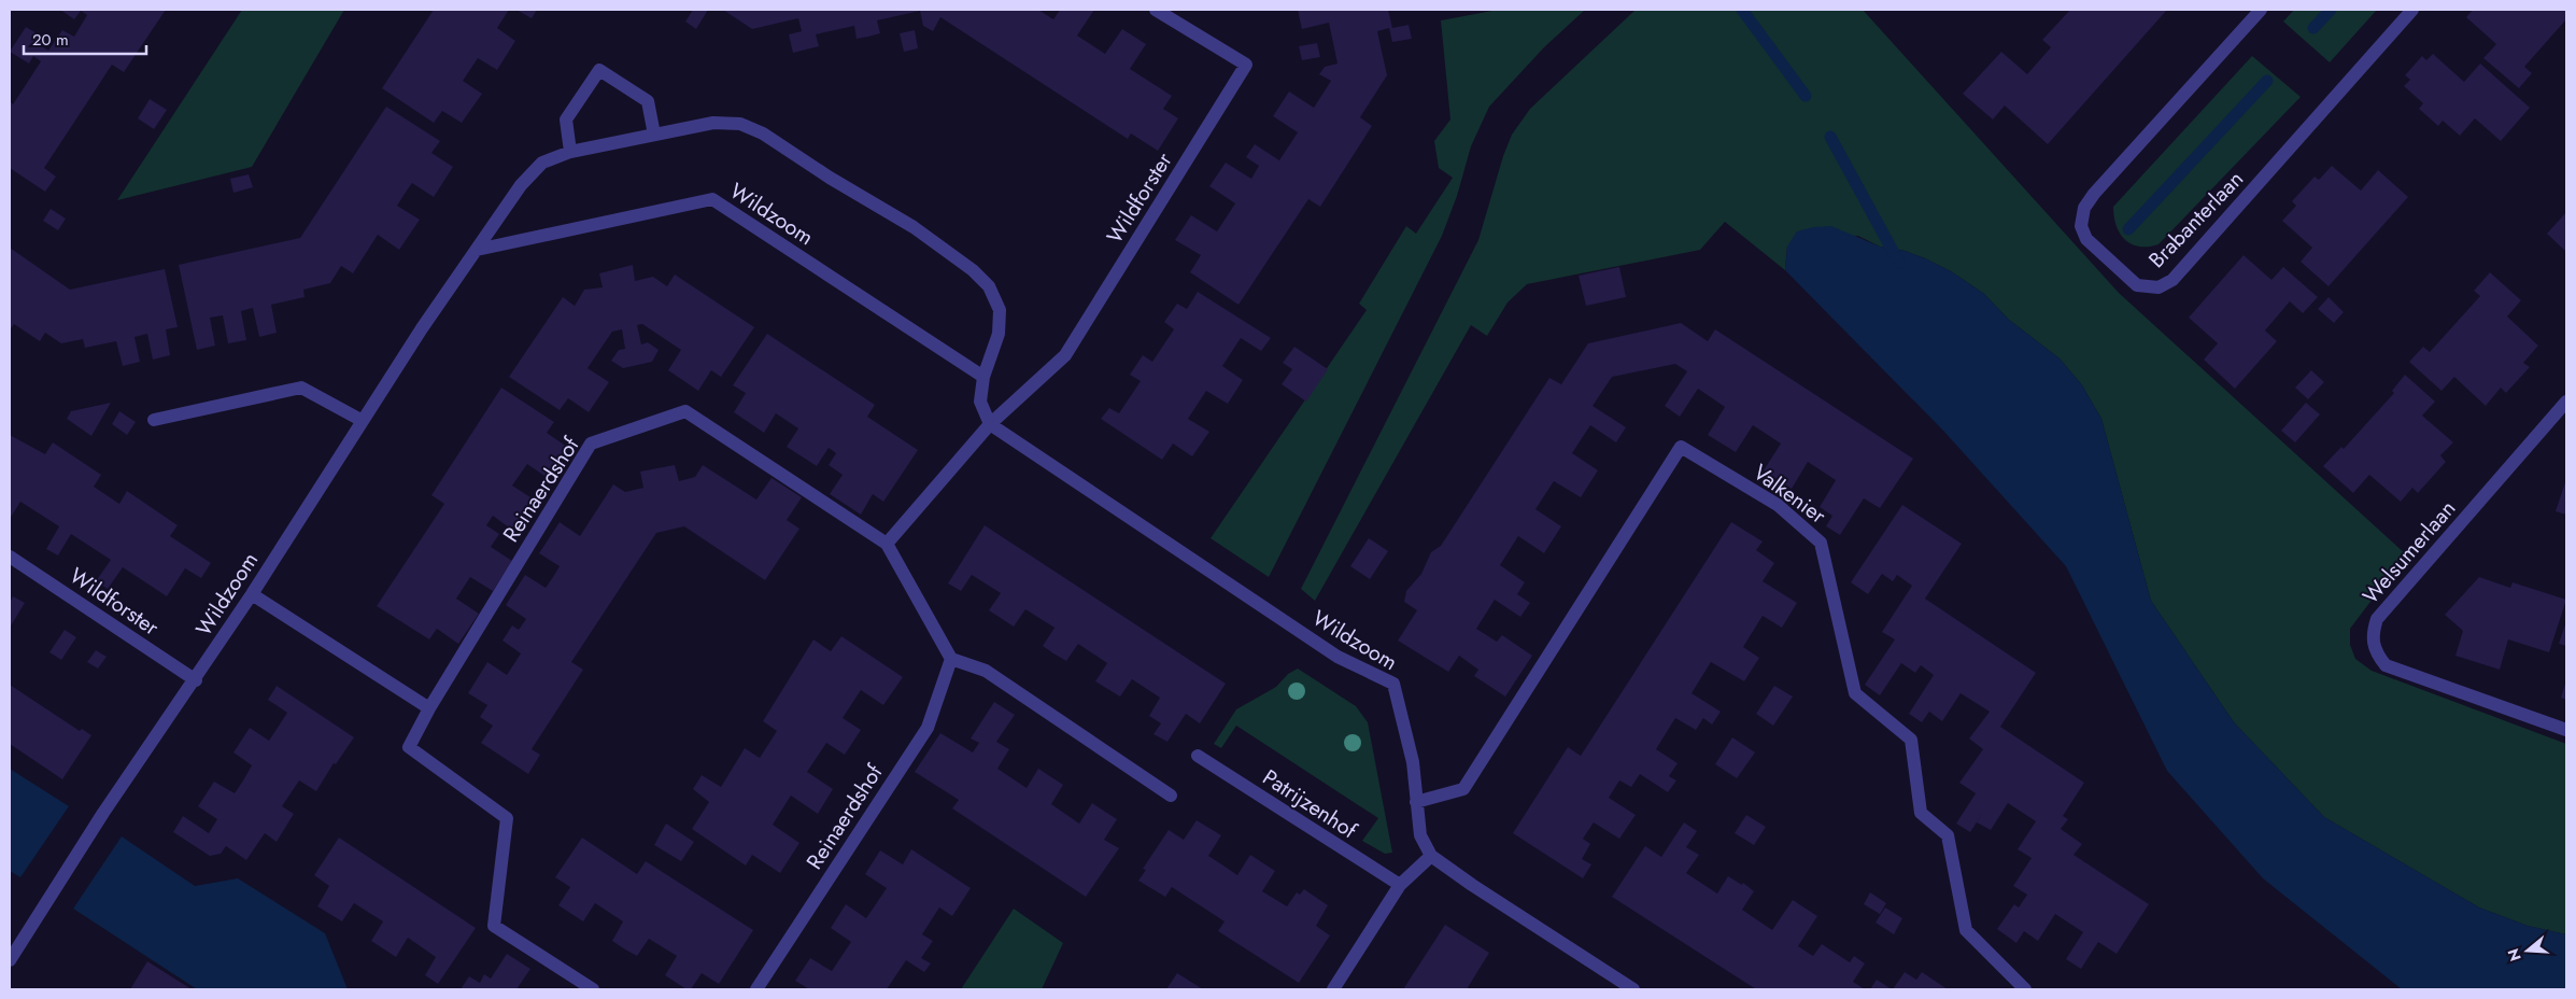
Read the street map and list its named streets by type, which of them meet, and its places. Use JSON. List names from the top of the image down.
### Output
{
  "streets": {
    "street": [
      "Wildforster",
      "Wildzoom",
      "Brabanterlaan",
      "Reinaerdshof",
      "Valkenier",
      "Welsumerlaan",
      "Patrijzenhof"
    ]
  },
  "crossings": [
    ["Wildforster", "Wildzoom"],
    ["Wildzoom", "Valkenier"]
  ],
  "scale_bar": "20 m",
  "north": "left"
}
